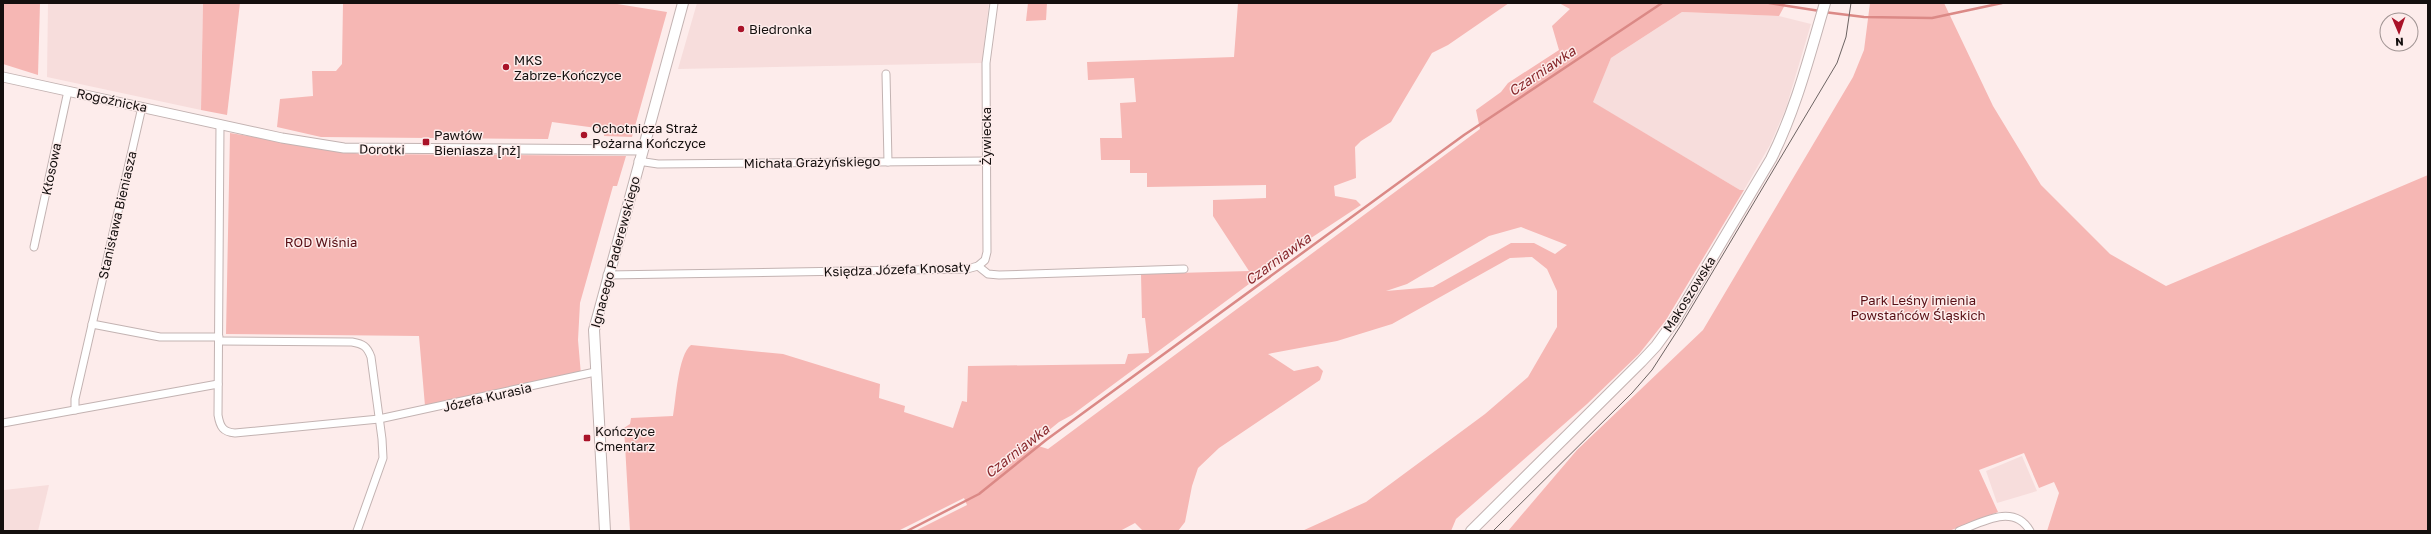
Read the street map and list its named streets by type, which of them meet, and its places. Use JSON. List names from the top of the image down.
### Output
{
  "streets": {
    "main road": ["Ignacego Paderewskiego", "Makoszowska"],
    "street": [
      "Rogoźnicka",
      "Żywiecka",
      "Dorotki",
      "Michała Grażyńskiego",
      "Kłosowa",
      "Stanisława Bieniasza",
      "Księdza Józefa Knosały",
      "Józefa Kurasia"
    ]
  },
  "crossings": [
    ["Rogoźnicka", "Dorotki"],
    ["Rogoźnicka", "Kłosowa"],
    ["Rogoźnicka", "Stanisława Bieniasza"],
    ["Żywiecka", "Michała Grażyńskiego"],
    ["Żywiecka", "Księdza Józefa Knosały"],
    ["Dorotki", "Ignacego Paderewskiego"],
    ["Michała Grażyńskiego", "Ignacego Paderewskiego"],
    ["Ignacego Paderewskiego", "Księdza Józefa Knosały"],
    ["Ignacego Paderewskiego", "Józefa Kurasia"]
  ],
  "water": ["Czarniawka"],
  "parks": ["ROD Wiśnia", "Park Leśny imienia Powstańców Śląskich"],
  "places": {
    "other": ["Biedronka", "MKS Zabrze-Kończyce", "Ochotnicza Straż Pożarna Kończyce"],
    "transit": ["Pawłów Bieniasza [nż]", "Kończyce Cmentarz"]
  },
  "north": "bottom"
}
